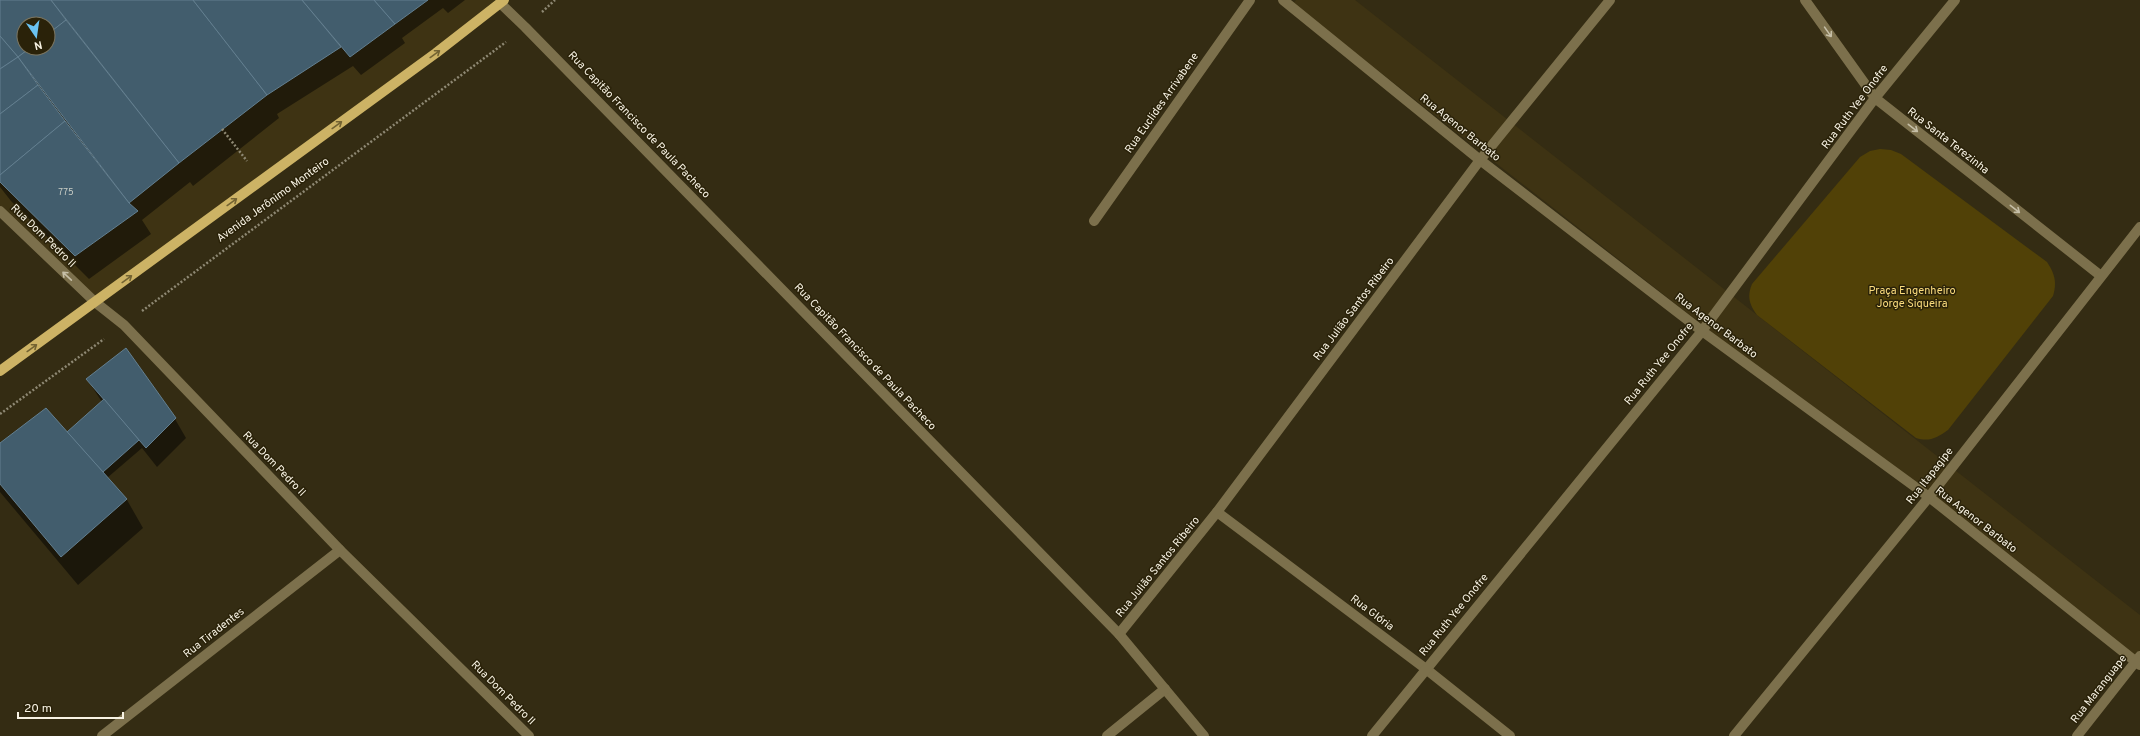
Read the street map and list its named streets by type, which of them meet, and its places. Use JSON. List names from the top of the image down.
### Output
{
  "streets": {
    "main road": ["Avenida Jerônimo Monteiro"],
    "street": [
      "Rua Euclides Arrivabene",
      "Rua Ruth Yee Onofre",
      "Rua Capitão Francisco de Paula Pacheco",
      "Rua Agenor Barbato",
      "Rua Santa Terezinha",
      "Rua Dom Pedro II",
      "Rua Julião Santos Ribeiro",
      "Rua Itapagipe",
      "Rua Glória",
      "Rua Tiradentes",
      "Rua Maranguape"
    ]
  },
  "crossings": [
    ["Rua Ruth Yee Onofre", "Rua Agenor Barbato"],
    ["Rua Ruth Yee Onofre", "Rua Santa Terezinha"],
    ["Rua Ruth Yee Onofre", "Rua Glória"],
    ["Rua Capitão Francisco de Paula Pacheco", "Avenida Jerônimo Monteiro"],
    ["Rua Capitão Francisco de Paula Pacheco", "Rua Julião Santos Ribeiro"],
    ["Rua Agenor Barbato", "Rua Julião Santos Ribeiro"],
    ["Rua Agenor Barbato", "Rua Itapagipe"],
    ["Rua Agenor Barbato", "Rua Maranguape"],
    ["Rua Santa Terezinha", "Rua Itapagipe"],
    ["Avenida Jerônimo Monteiro", "Rua Dom Pedro II"],
    ["Rua Dom Pedro II", "Rua Tiradentes"],
    ["Rua Julião Santos Ribeiro", "Rua Glória"]
  ],
  "one_way": ["Rua Santa Terezinha"],
  "parks": ["Praça Engenheiro Jorge Siqueira"],
  "house_numbers": ["775"],
  "scale_bar": "20 m",
  "north": "bottom"
}
